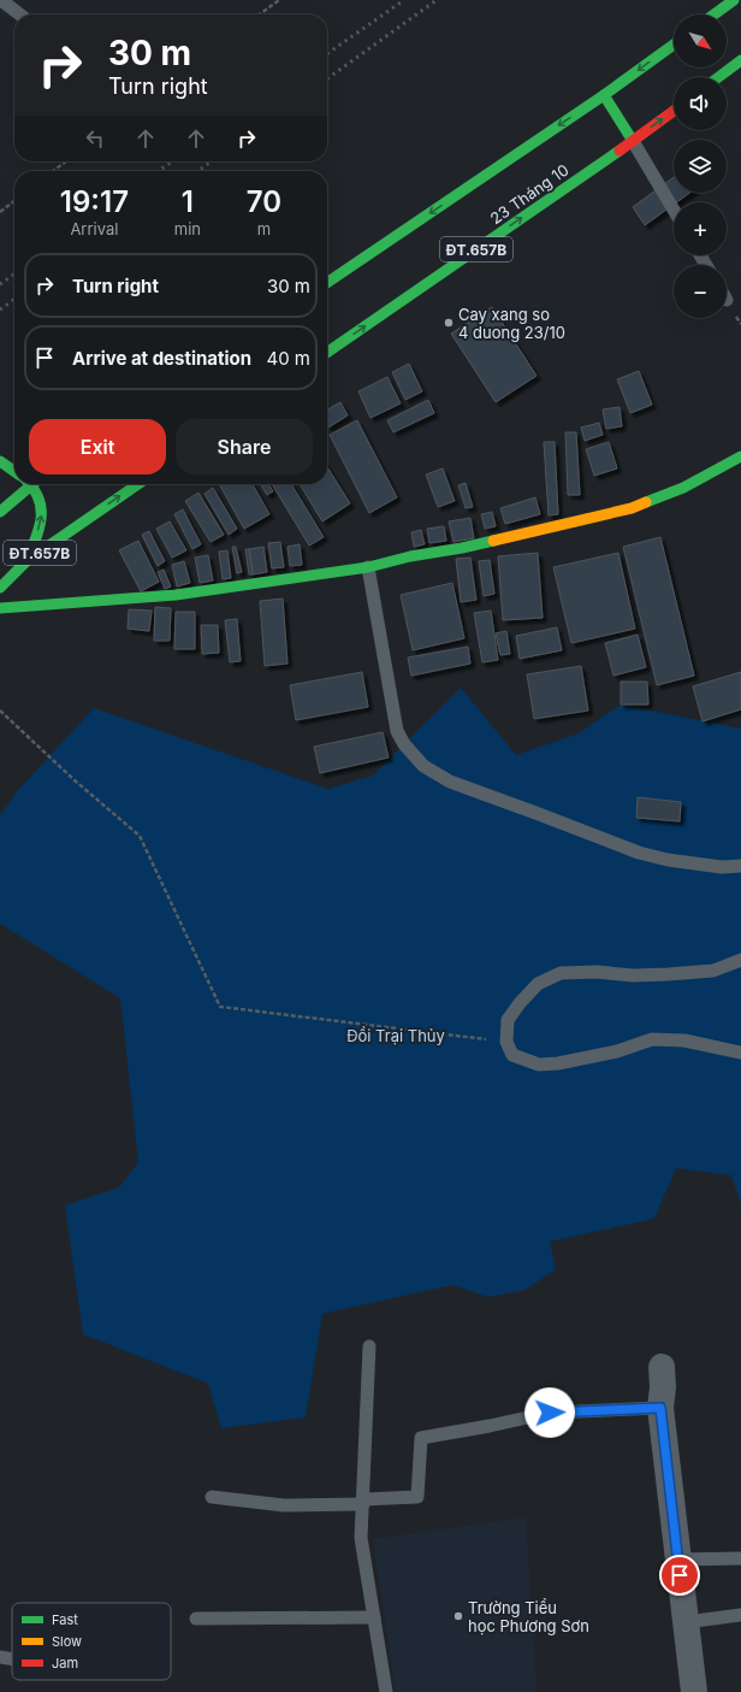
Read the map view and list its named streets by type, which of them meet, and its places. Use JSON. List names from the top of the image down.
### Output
{
  "streets": {
    "main road": ["23 Tháng 10", "ĐT.657B"]
  },
  "parks": ["Đồi Trại Thủy"],
  "places": ["Cay xang so 4 duong 23/10", "Trường Tiểu học Phương Sơn"],
  "legend": ["Fast", "Slow", "Jam"],
  "north": "bottom right",
  "page": {
    "map_buttons": ["+", "−"],
    "turn": ["30 m", "Turn right"],
    "eta": [
      "19:17",
      "Arrival",
      "1",
      "min",
      "70",
      "m"
    ],
    "list": [
      {
        "name": "Turn right",
        "value": "30 m"
      },
      {
        "name": "Arrive at destination",
        "value": "40 m"
      }
    ],
    "buttons": ["Exit", "Share"]
  }
}
